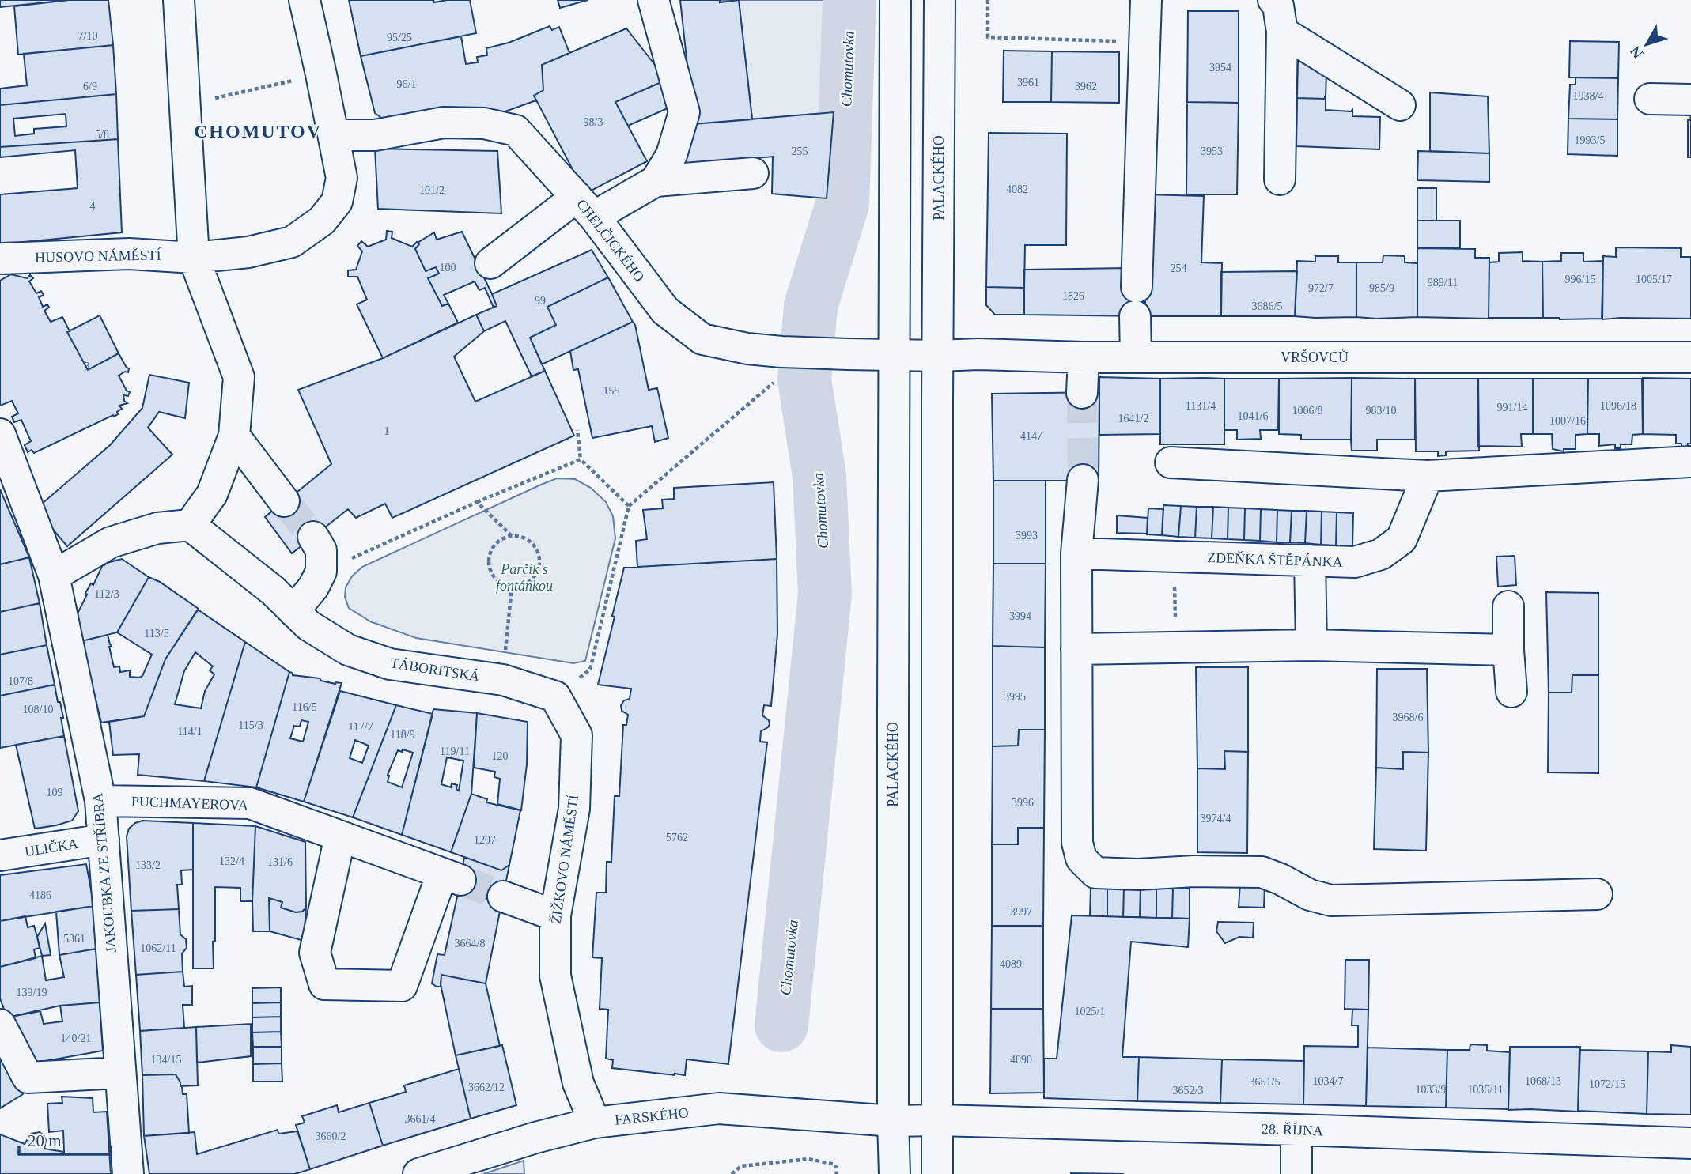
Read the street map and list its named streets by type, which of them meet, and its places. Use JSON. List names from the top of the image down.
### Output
{
  "streets": {
    "street": [
      "PALACKÉHO",
      "CHELČICKÉHO",
      "HUSOVO NÁMĚSTÍ",
      "VRŠOVCŮ",
      "ZDEŇKA ŠTĚPÁNKA",
      "TÁBORITSKÁ",
      "PUCHMAYEROVA",
      "ULIČKA",
      "ŽIŽKOVO NÁMĚSTÍ",
      "JAKOUBKA ZE STŘÍBRA",
      "FARSKÉHO",
      "28. ŘÍJNA"
    ]
  },
  "crossings": [
    ["PALACKÉHO", "CHELČICKÉHO"],
    ["PALACKÉHO", "VRŠOVCŮ"],
    ["PALACKÉHO", "FARSKÉHO"],
    ["PALACKÉHO", "28. ŘÍJNA"],
    ["CHELČICKÉHO", "HUSOVO NÁMĚSTÍ"],
    ["TÁBORITSKÁ", "ŽIŽKOVO NÁMĚSTÍ"],
    ["PUCHMAYEROVA", "JAKOUBKA ZE STŘÍBRA"],
    ["ULIČKA", "JAKOUBKA ZE STŘÍBRA"],
    ["ŽIŽKOVO NÁMĚSTÍ", "FARSKÉHO"],
    ["FARSKÉHO", "28. ŘÍJNA"]
  ],
  "districts": ["CHOMUTOV"],
  "water": ["Chomutovka"],
  "parks": ["Parčík s fontánkou"],
  "house_numbers": [
    "7/10",
    "95/25",
    "3954",
    "3961",
    "96/1",
    "6/9",
    "3962",
    "1938/4",
    "98/3",
    "5/8",
    "1993/5",
    "255",
    "3953",
    "4082",
    "101/2",
    "4",
    "100",
    "254",
    "996/15",
    "1005/17",
    "989/11",
    "972/7",
    "985/9",
    "1826",
    "99",
    "3686/5",
    "3",
    "155",
    "1131/4",
    "1096/18",
    "991/14",
    "1006/8",
    "983/10",
    "1041/6",
    "1641/2",
    "1007/16",
    "1",
    "4147",
    "3993",
    "112/3",
    "3994",
    "113/5",
    "107/8",
    "3995",
    "116/5",
    "108/10",
    "3968/6",
    "115/3",
    "117/7",
    "114/1",
    "118/9",
    "119/11",
    "120",
    "109",
    "3996",
    "3974/4",
    "5762",
    "1207",
    "132/4",
    "131/6",
    "133/2",
    "4186",
    "3997",
    "5361",
    "3664/8",
    "1062/11",
    "4089",
    "139/19",
    "1025/1",
    "140/21",
    "134/15",
    "4090",
    "1034/7",
    "1068/13",
    "3651/5",
    "1072/15",
    "3662/12",
    "1033/9",
    "1036/11",
    "3652/3",
    "3661/4",
    "3660/2"
  ],
  "scale_bar": "20 m",
  "north": "bottom left"
}
